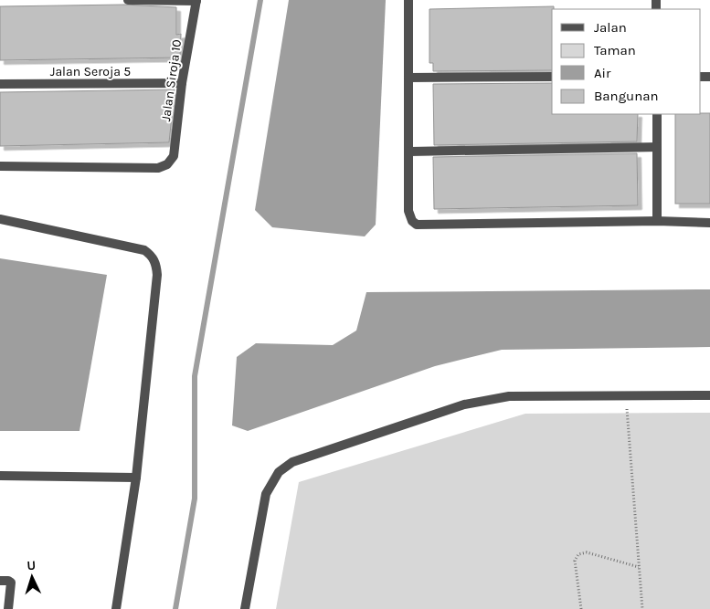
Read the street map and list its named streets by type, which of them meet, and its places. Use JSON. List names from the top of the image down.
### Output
{
  "streets": {
    "street": ["Jalan Seroja 5", "Jalan Siroja 10"]
  },
  "crossings": [
    ["Jalan Seroja 5", "Jalan Siroja 10"]
  ],
  "legend": [
    "Jalan",
    "Taman",
    "Air",
    "Bangunan"
  ],
  "north": "top"
}
